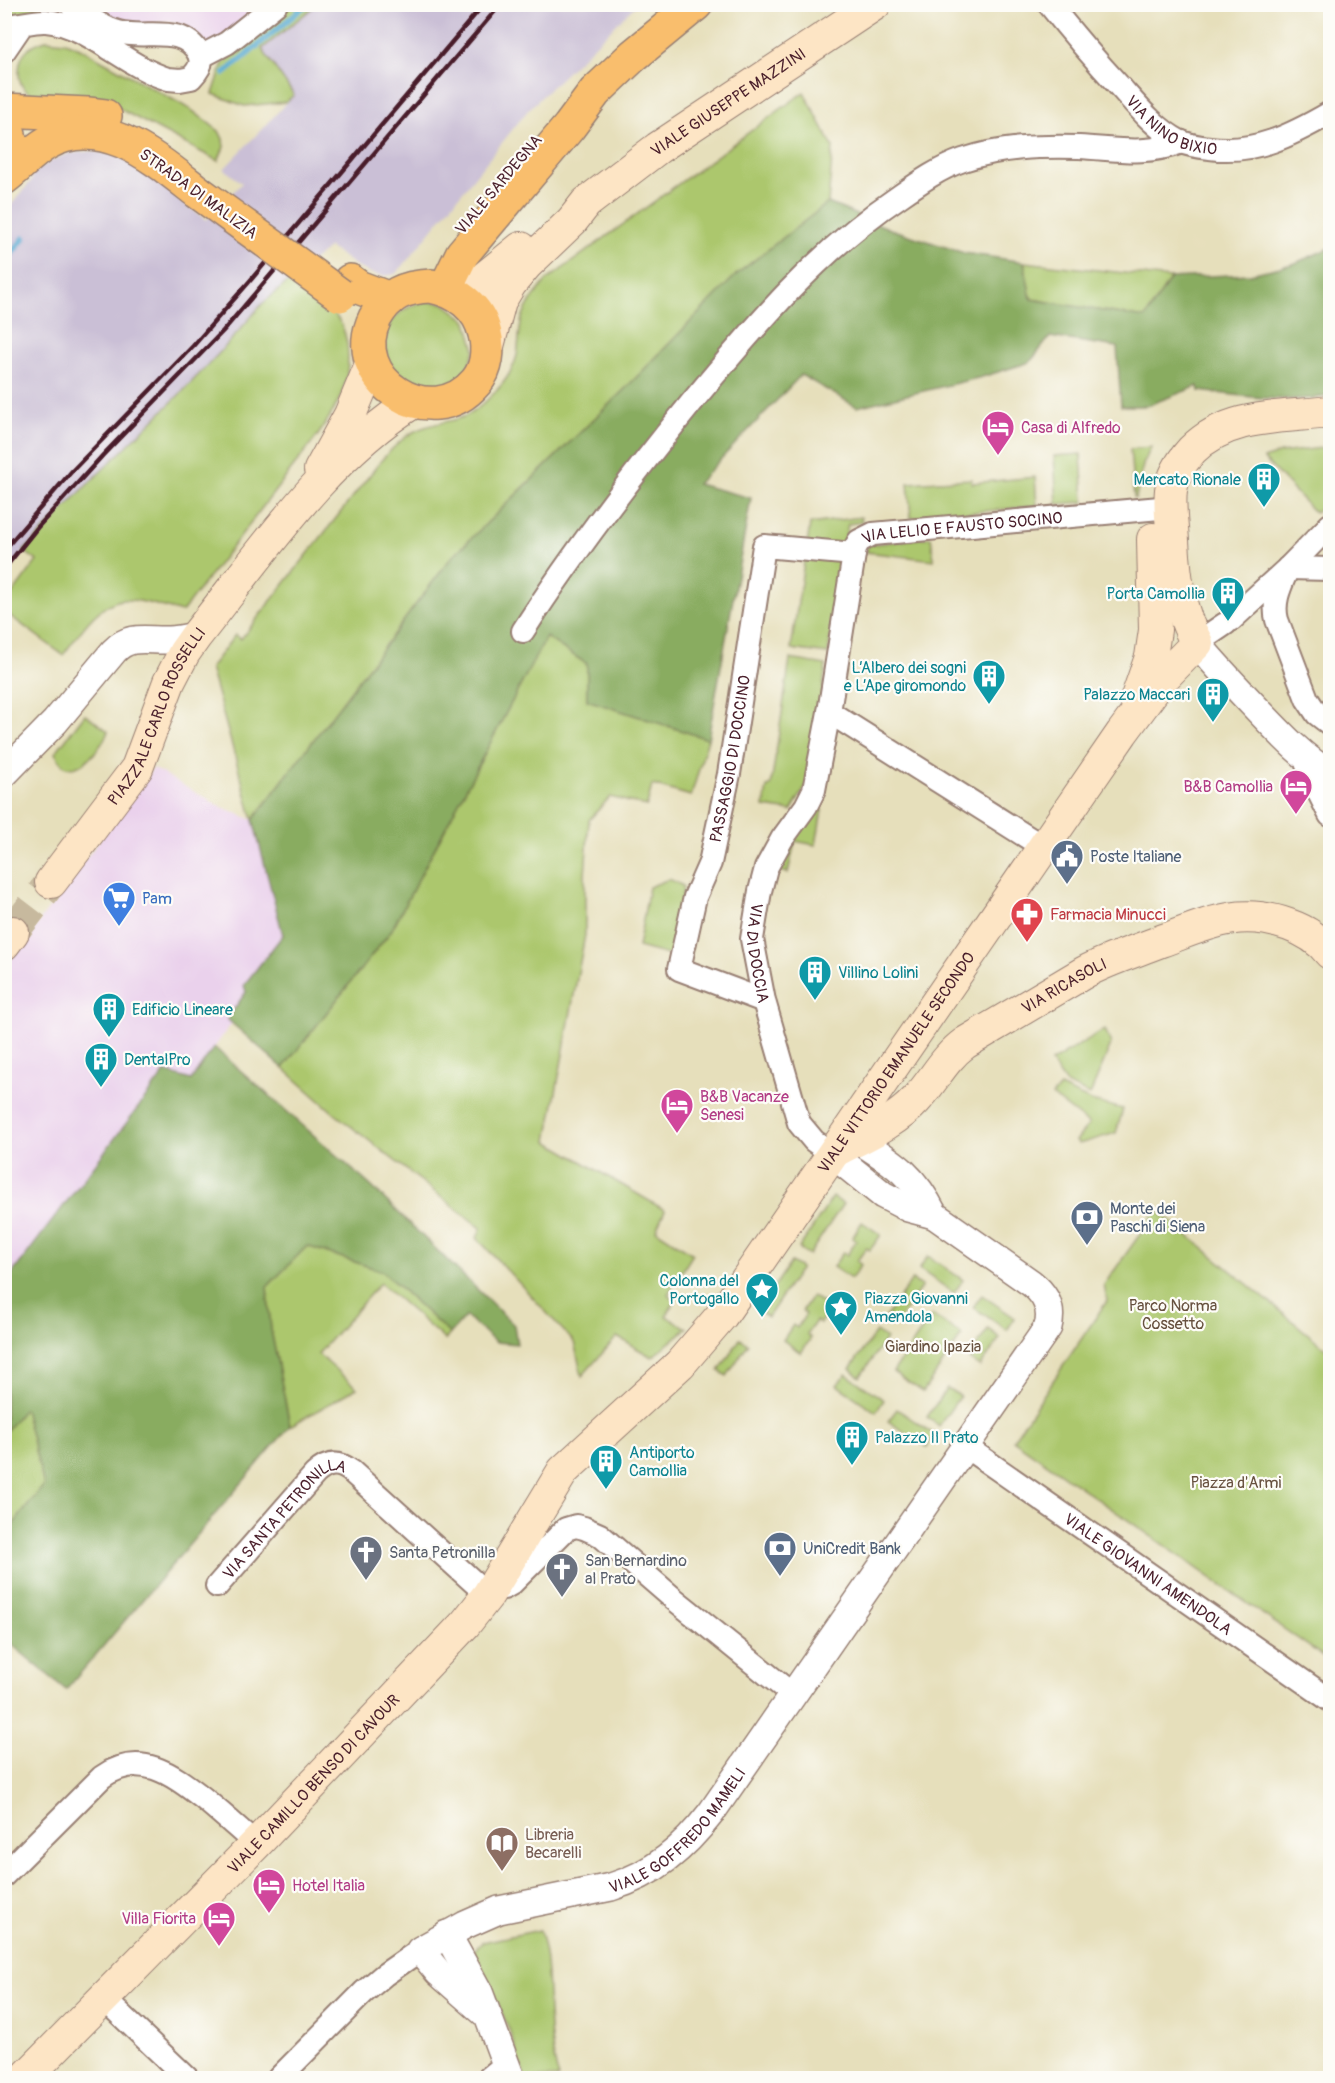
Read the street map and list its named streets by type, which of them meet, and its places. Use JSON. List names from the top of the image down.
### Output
{
  "streets": {
    "main road": [
      "VIALE GIUSEPPE MAZZINI",
      "VIALE SARDEGNA",
      "STRADA DI MALIZIA",
      "PIAZZALE CARLO ROSSELLI",
      "VIA RICASOLI",
      "VIALE VITTORIO EMANUELE SECONDO",
      "VIALE CAMILLO BENSO DI CAVOUR"
    ],
    "street": [
      "VIA NINO BIXIO",
      "VIA LELIO E FAUSTO SOCINO",
      "PASSAGGIO DI DOCCINO",
      "VIA DI DOCCIA",
      "VIA SANTA PETRONILLA",
      "VIALE GIOVANNI AMENDOLA",
      "VIALE GOFFREDO MAMELI"
    ]
  },
  "crossings": [
    ["VIALE GIUSEPPE MAZZINI", "VIALE SARDEGNA"],
    ["VIALE GIUSEPPE MAZZINI", "STRADA DI MALIZIA"],
    ["VIALE SARDEGNA", "STRADA DI MALIZIA"],
    ["VIA LELIO E FAUSTO SOCINO", "PASSAGGIO DI DOCCINO"],
    ["VIA LELIO E FAUSTO SOCINO", "VIA DI DOCCIA"],
    ["PASSAGGIO DI DOCCINO", "VIA DI DOCCIA"],
    ["VIA DI DOCCIA", "VIA RICASOLI"],
    ["VIA DI DOCCIA", "VIALE VITTORIO EMANUELE SECONDO"],
    ["VIA RICASOLI", "VIALE VITTORIO EMANUELE SECONDO"],
    ["VIALE VITTORIO EMANUELE SECONDO", "VIALE CAMILLO BENSO DI CAVOUR"],
    ["VIA SANTA PETRONILLA", "VIALE CAMILLO BENSO DI CAVOUR"],
    ["VIALE GIOVANNI AMENDOLA", "VIALE GOFFREDO MAMELI"]
  ],
  "parks": ["Parco Norma Cossetto", "Giardino Ipazia", "Piazza d'Armi"],
  "places": {
    "hotel": [
      "Casa di Alfredo",
      "B&B Camollia",
      "B&B Vacanze Senesi",
      "Hotel Italia",
      "Villa Fiorita"
    ],
    "building": [
      "Mercato Rionale",
      "Porta Camollia",
      "L’Albero dei sogni e L’Ape giromondo",
      "Palazzo Maccari",
      "Villino Lolini",
      "Edificio Lineare",
      "DentalPro",
      "Palazzo Il Prato",
      "Antiporto Camollia"
    ],
    "public building": ["Poste Italiane"],
    "supermarket": ["Pam"],
    "pharmacy": ["Farmacia Minucci"],
    "bank": ["Monte dei Paschi di Siena", "UniCredit Bank"],
    "place": ["Colonna del Portogallo", "Piazza Giovanni Amendola"],
    "church": ["Santa Petronilla", "San Bernardino al Prato"],
    "library": ["Libreria Becarelli"]
  }
}
